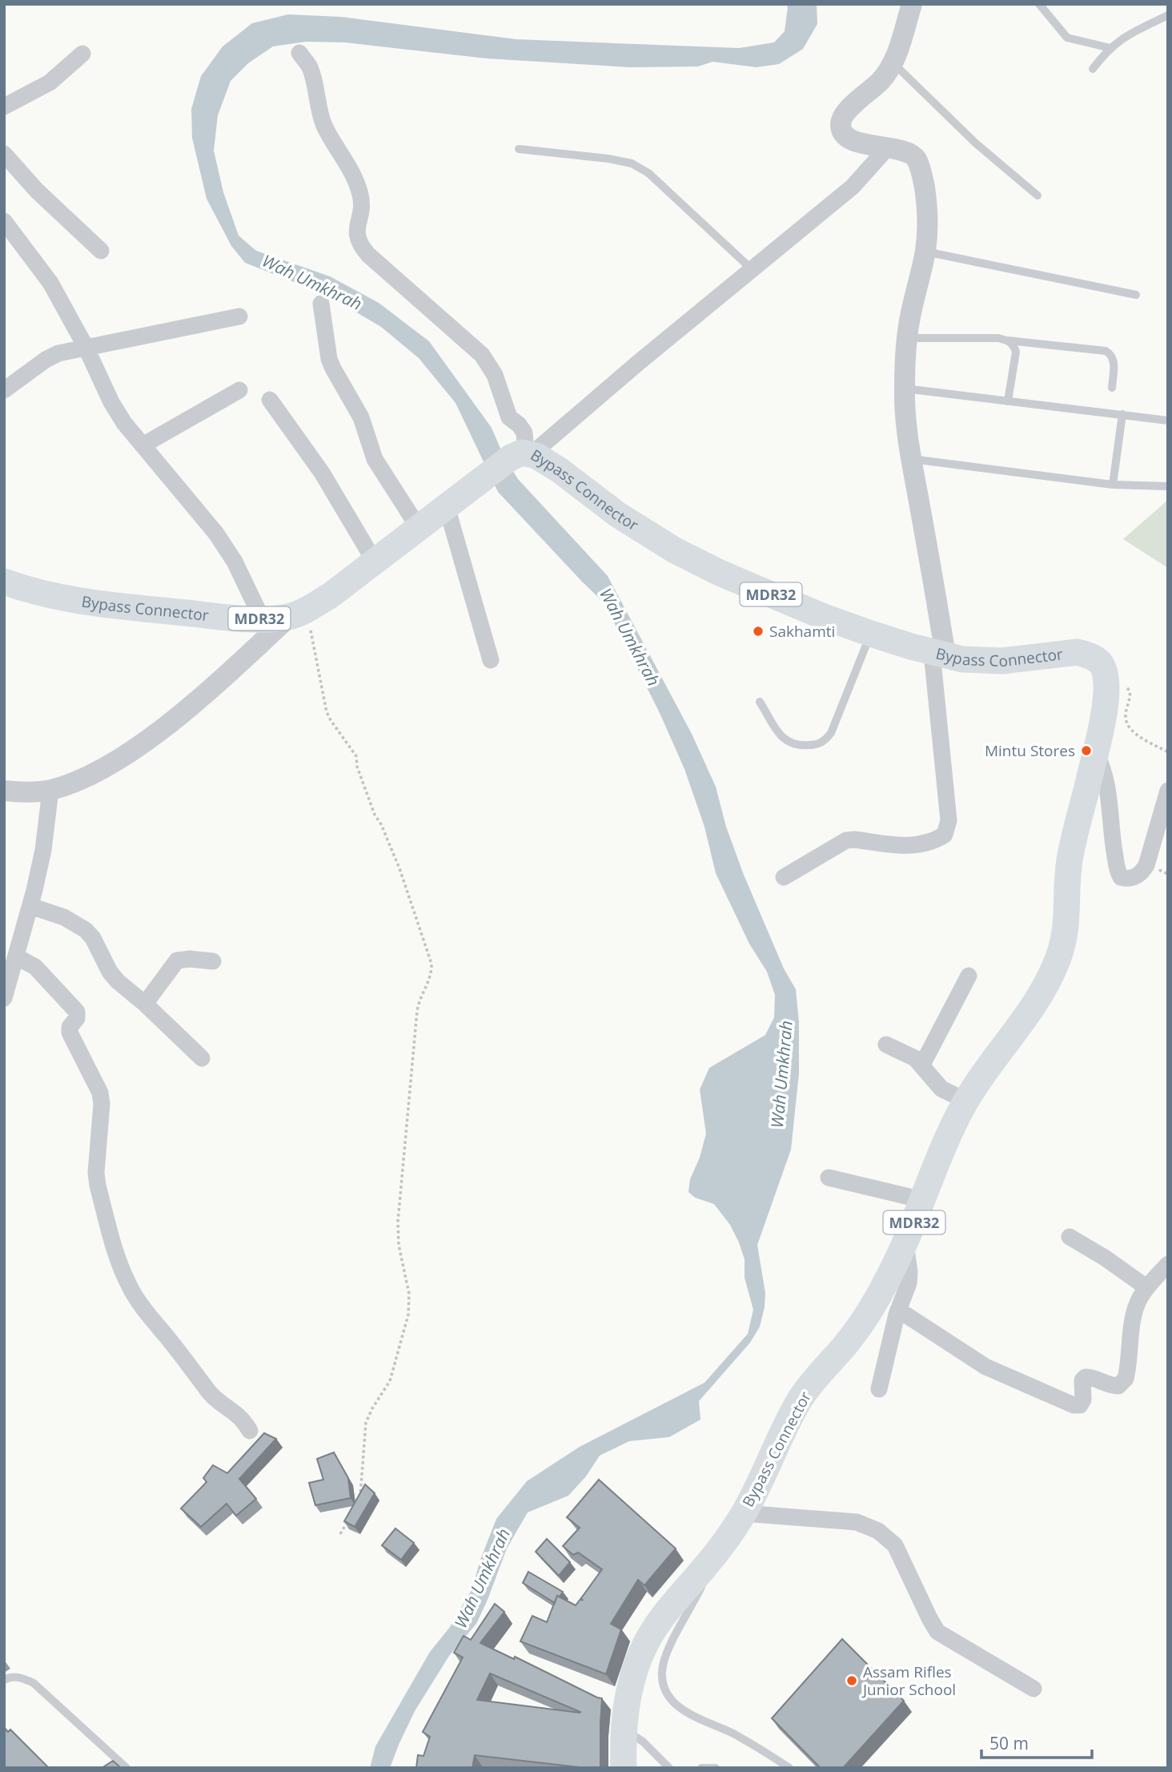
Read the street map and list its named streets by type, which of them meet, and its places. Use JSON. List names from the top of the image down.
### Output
{
  "streets": {
    "main road": ["Bypass Connector", "MDR32"]
  },
  "water": ["Wah Umkhrah"],
  "places": ["Sakhamti", "Mintu Stores", "Assam Rifles Junior School"],
  "scale_bar": "50 m"
}
